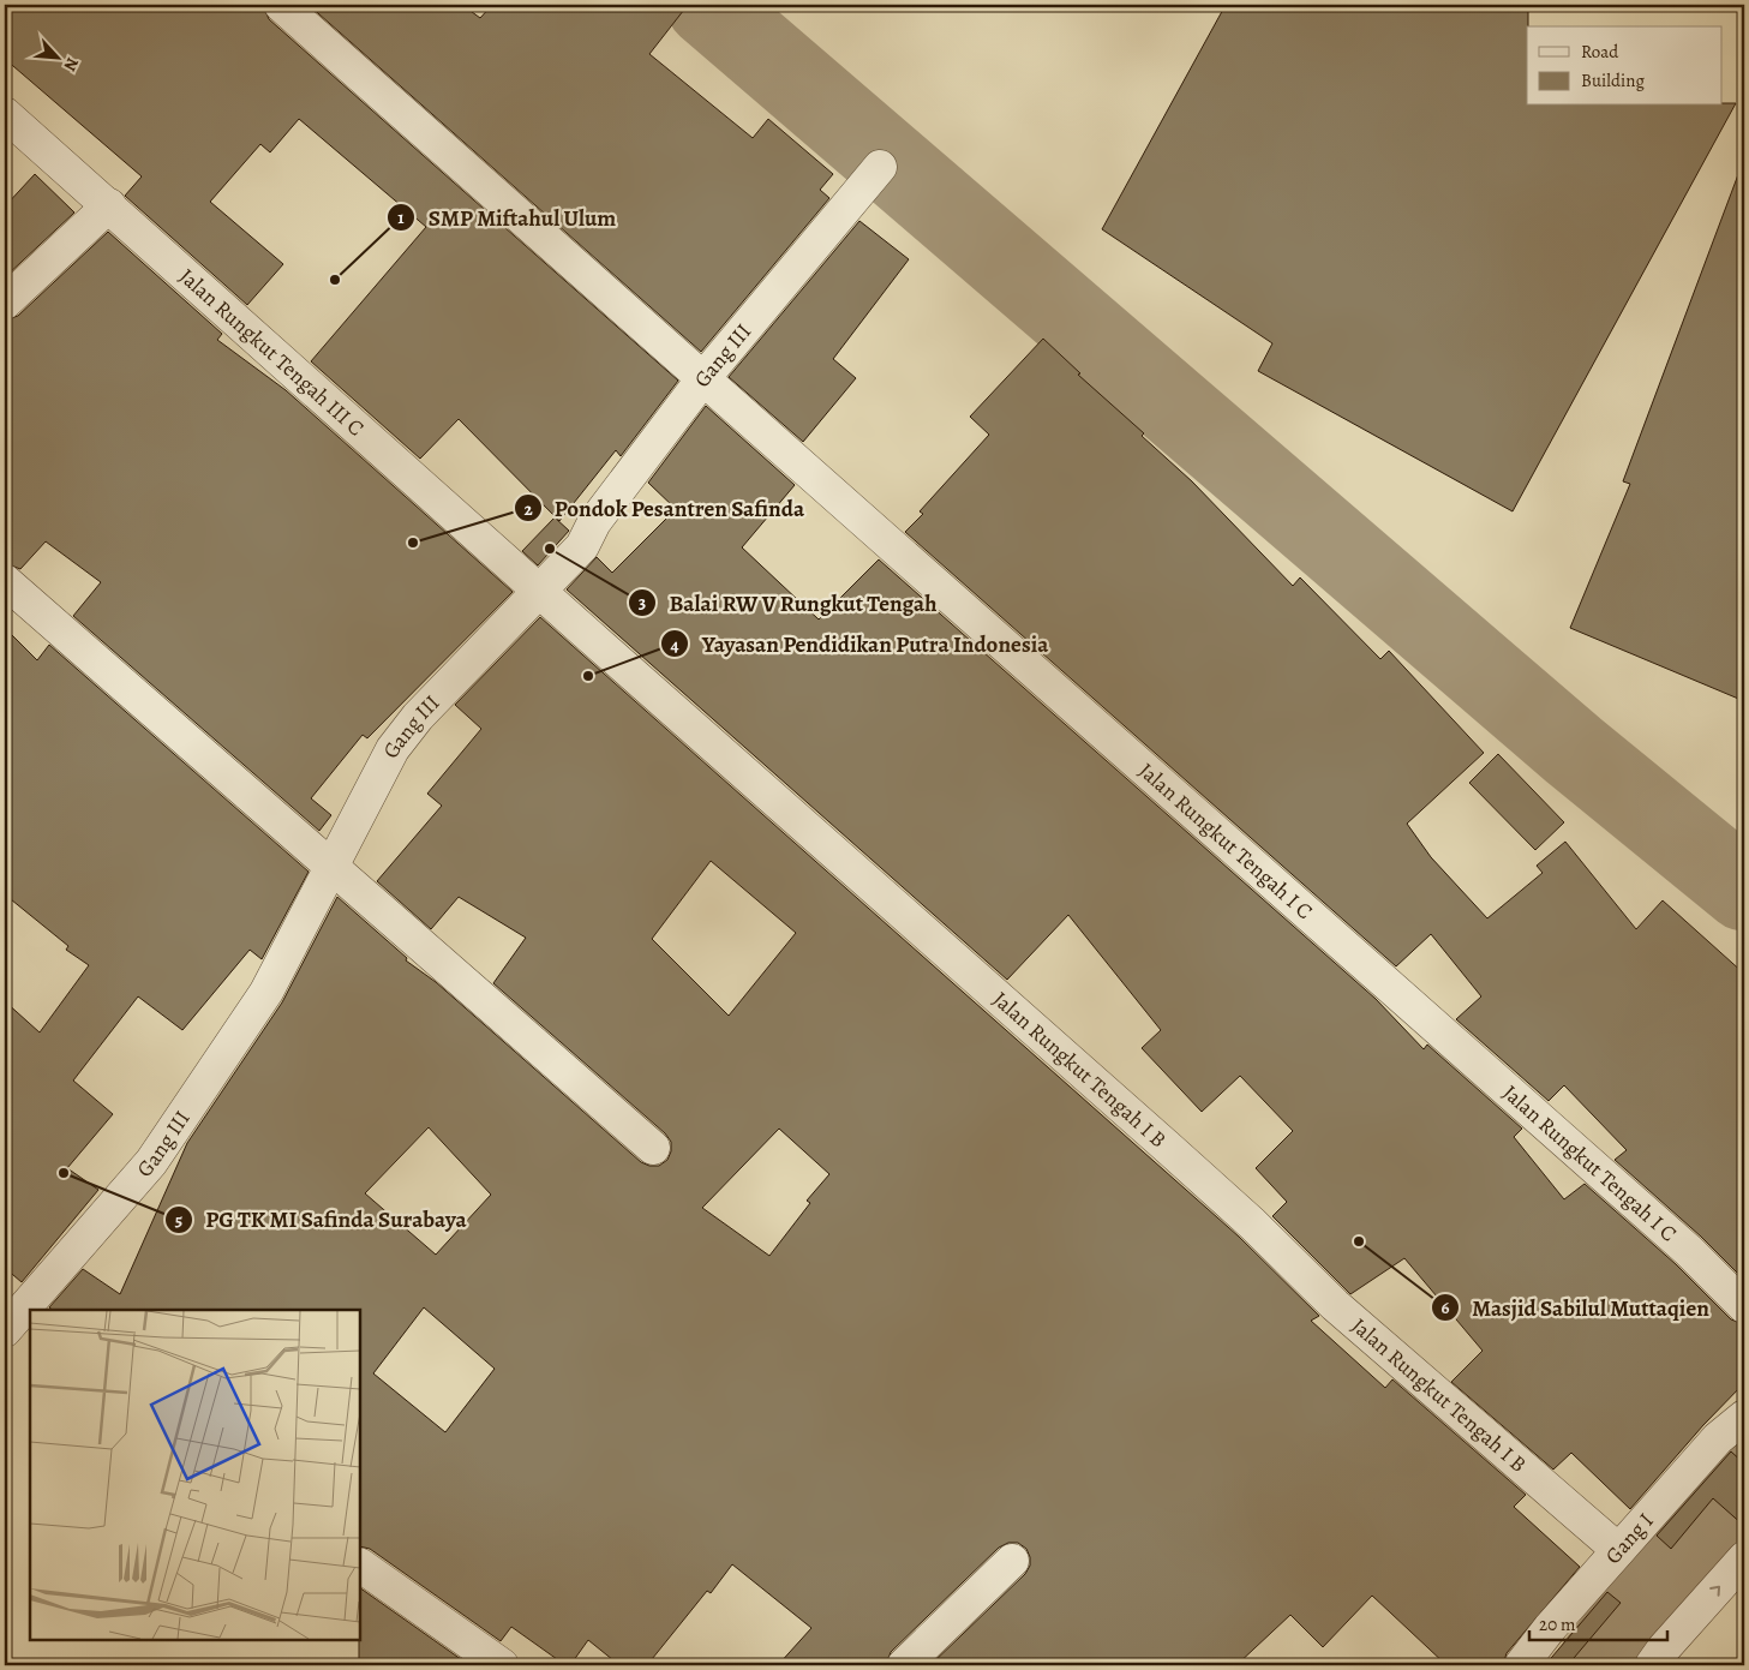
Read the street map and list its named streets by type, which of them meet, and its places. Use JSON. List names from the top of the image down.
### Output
{
  "streets": {
    "street": [
      "Jalan Rungkut Tengah III C",
      "Gang III",
      "Jalan Rungkut Tengah I C",
      "Jalan Rungkut Tengah I B",
      "Gang I"
    ]
  },
  "crossings": [
    ["Jalan Rungkut Tengah III C", "Gang III"],
    ["Jalan Rungkut Tengah III C", "Jalan Rungkut Tengah I B"],
    ["Gang III", "Jalan Rungkut Tengah I C"],
    ["Gang III", "Jalan Rungkut Tengah I B"],
    ["Jalan Rungkut Tengah I B", "Gang I"]
  ],
  "places": [
    "SMP Miftahul Ulum",
    "Pondok Pesantren Safinda",
    "Balai RW V Rungkut Tengah",
    "Yayasan Pendidikan Putra Indonesia",
    "PG TK MI Safinda Surabaya",
    "Masjid Sabilul Muttaqien"
  ],
  "legend": ["Road", "Building"],
  "scale_bar": "20 m",
  "north": "bottom right"
}
